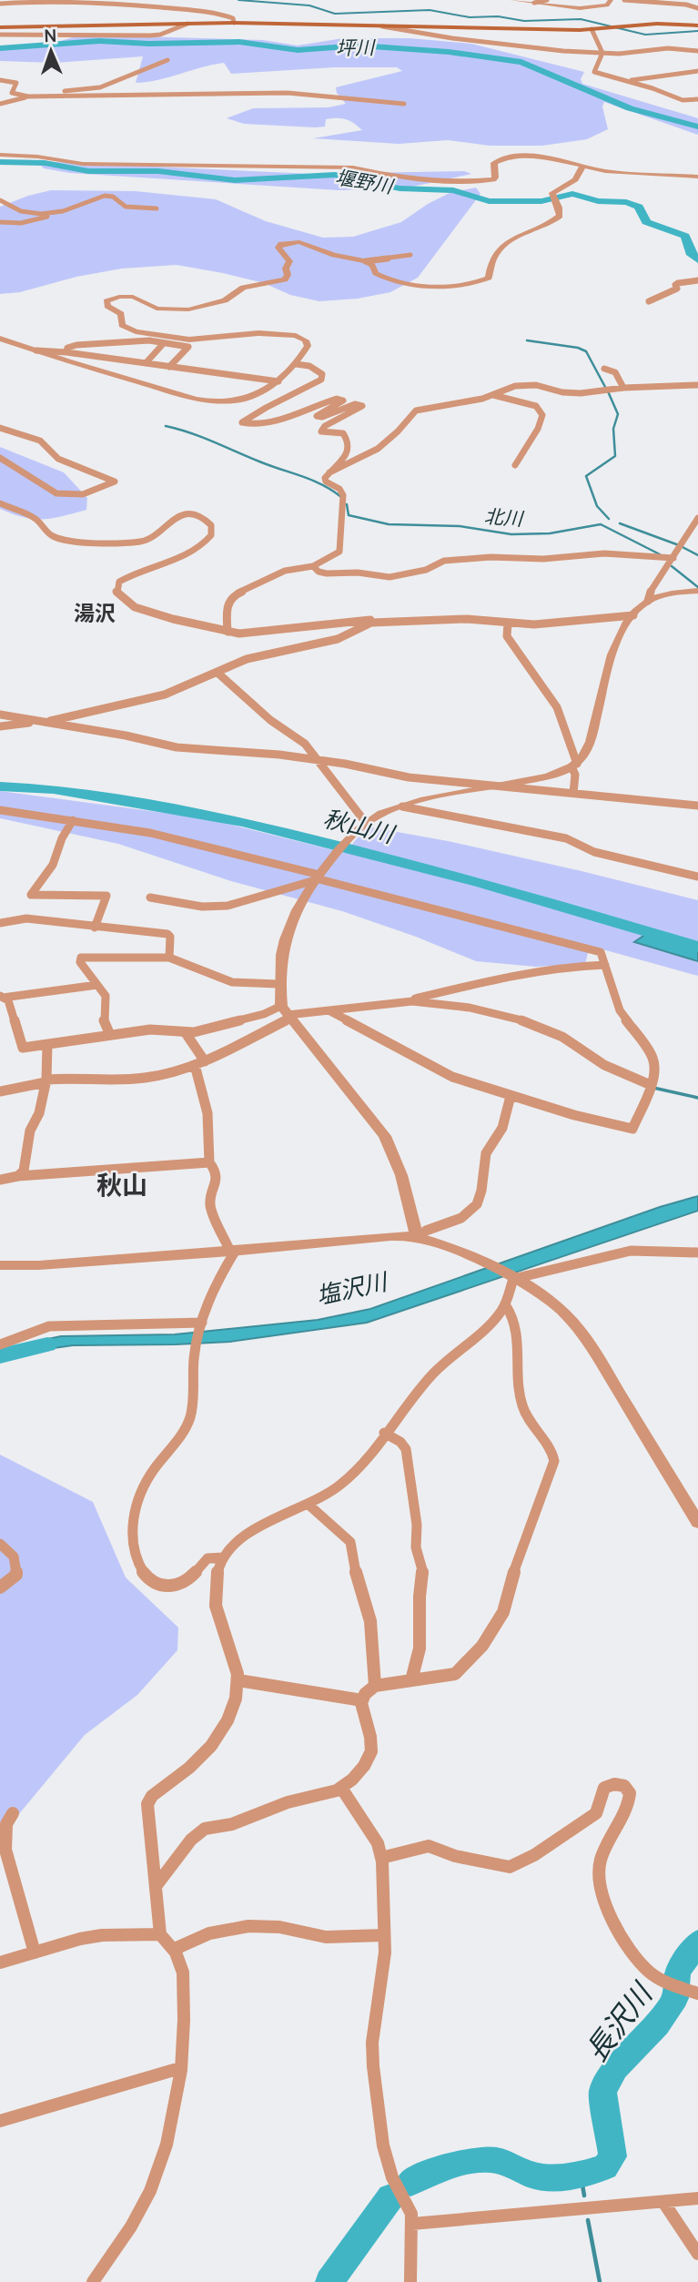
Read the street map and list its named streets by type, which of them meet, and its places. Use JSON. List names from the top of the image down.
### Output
{
  "districts": ["湯沢", "秋山"],
  "water": [
    "坪川",
    "堰野川",
    "北川",
    "秋山川",
    "塩沢川",
    "長沢川"
  ],
  "north": "top"
}
